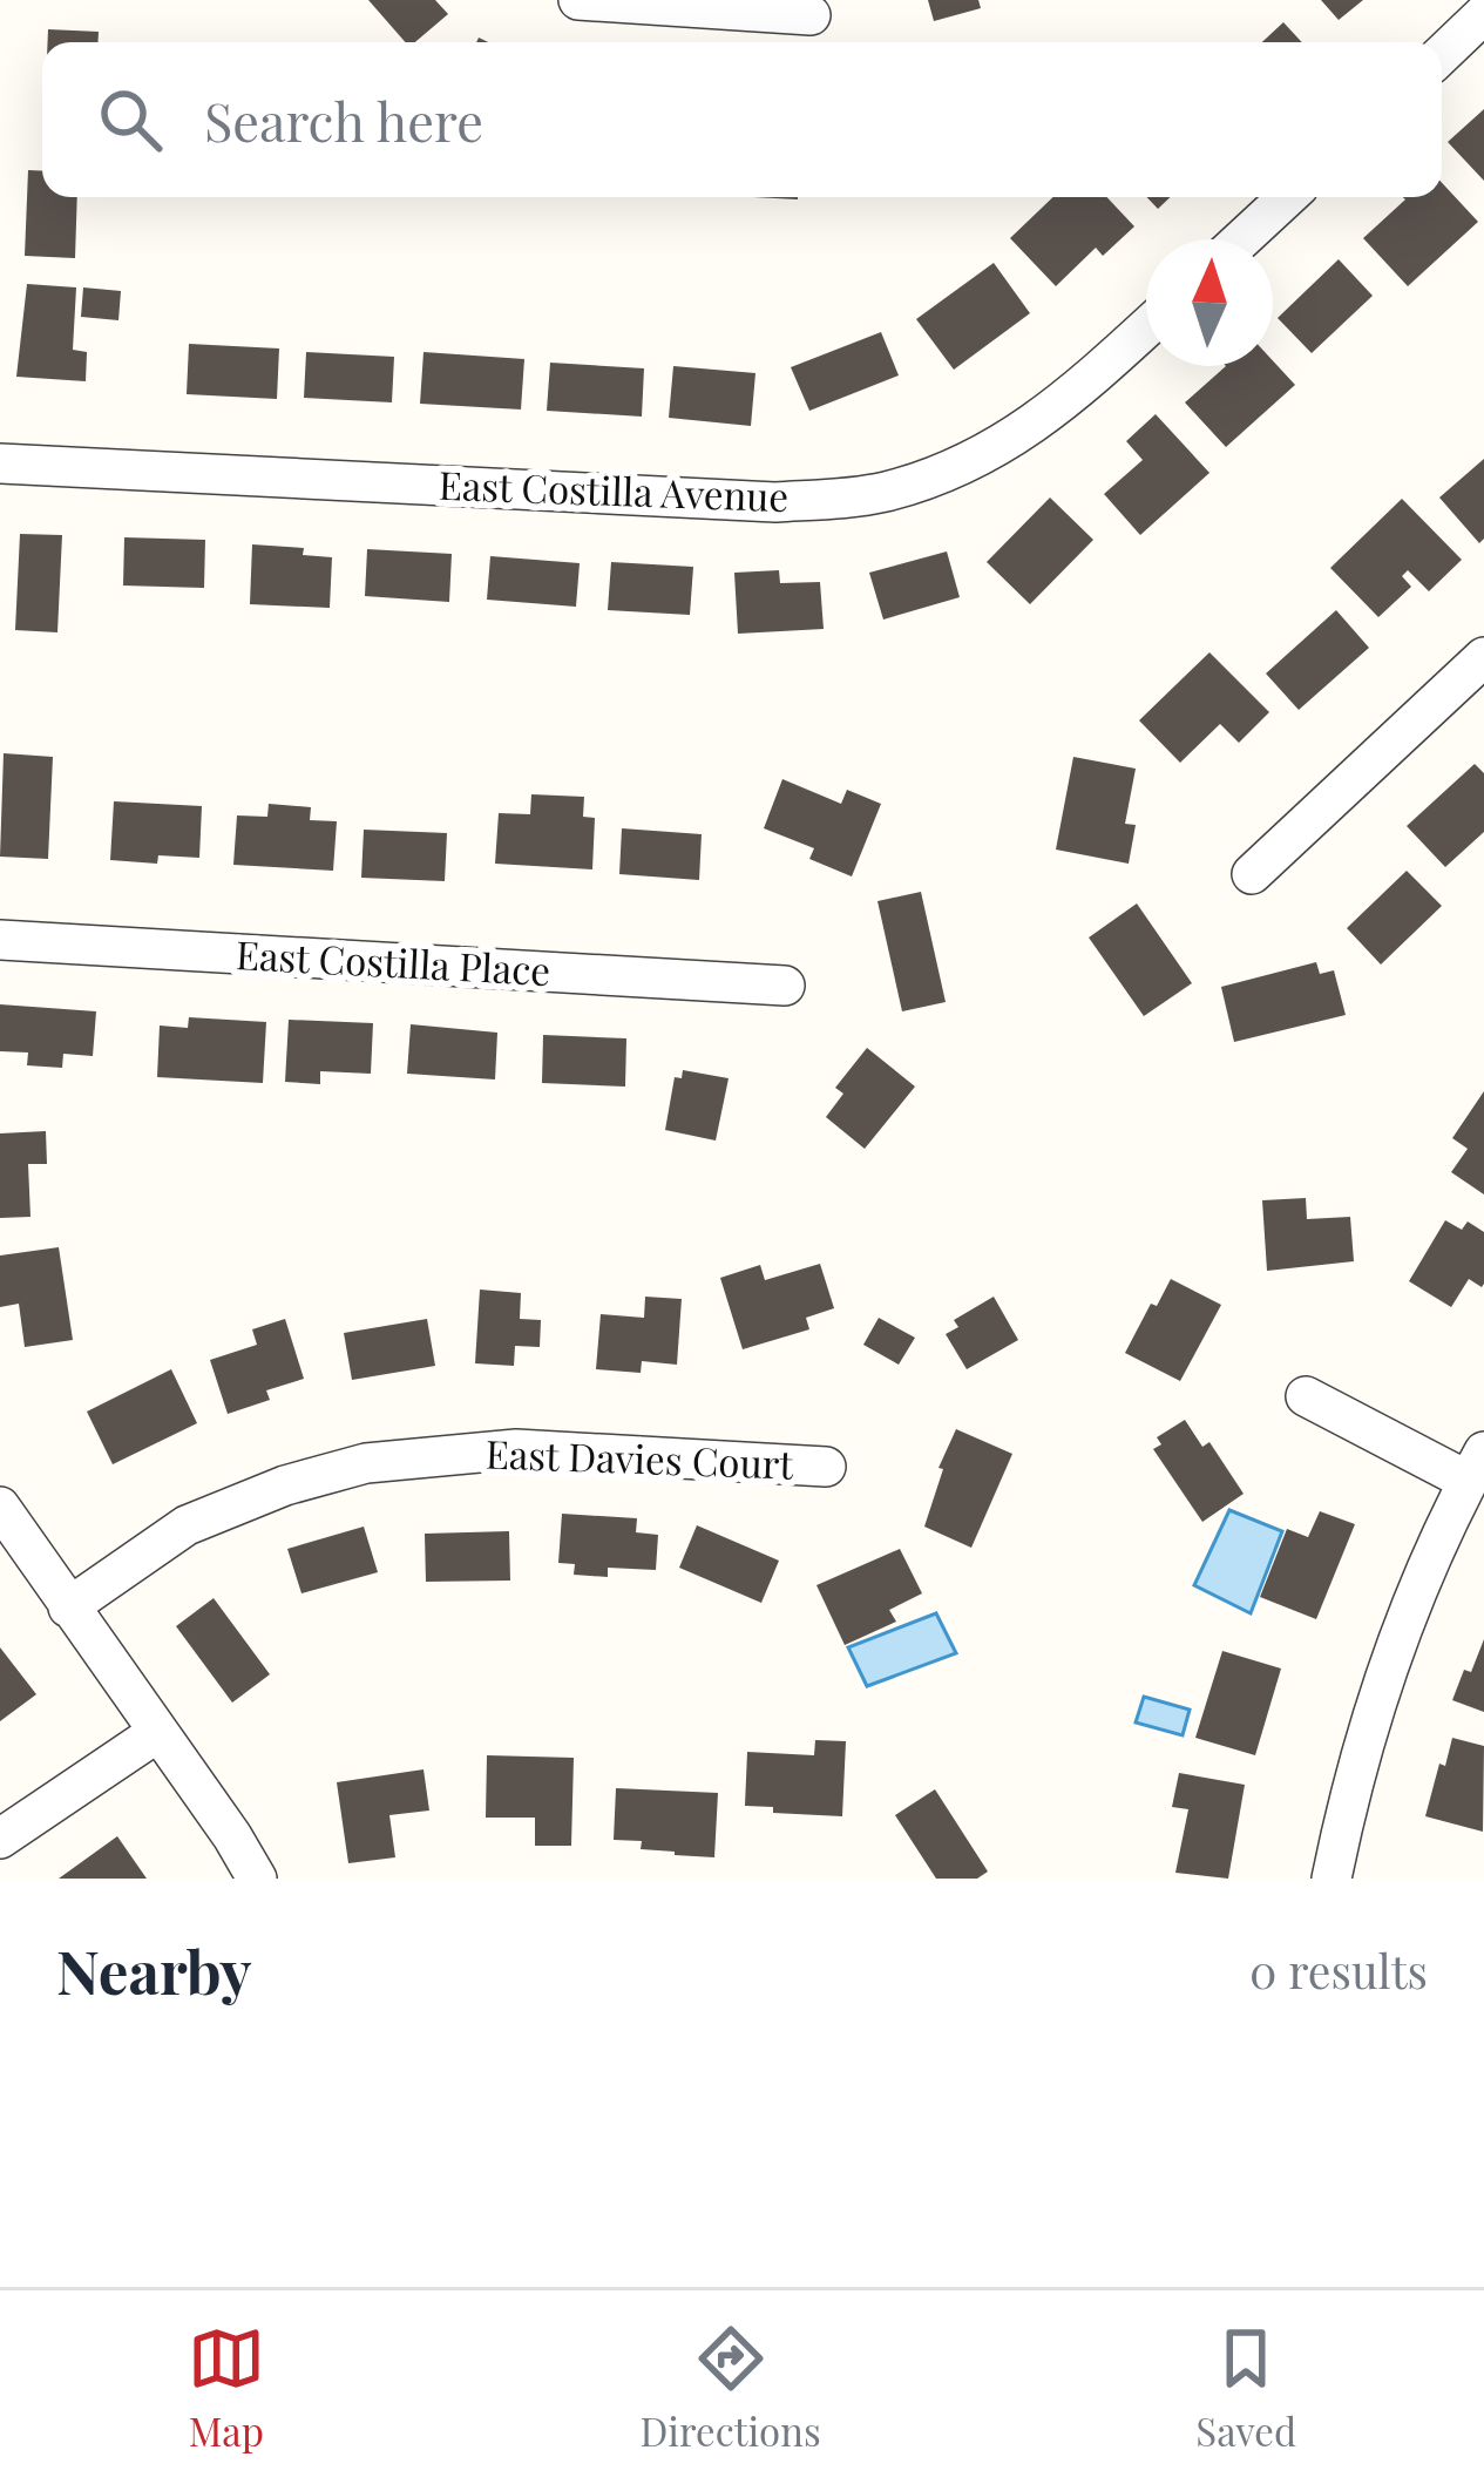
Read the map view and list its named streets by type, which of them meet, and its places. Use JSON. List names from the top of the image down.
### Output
{
  "streets": {
    "street": ["East Costilla Avenue", "East Costilla Place", "East Davies Court"]
  },
  "north": "top",
  "page": {
    "search": "Search here",
    "heading": ["Nearby", "0 results"],
    "nav": ["Map", "Directions", "Saved"]
  }
}
